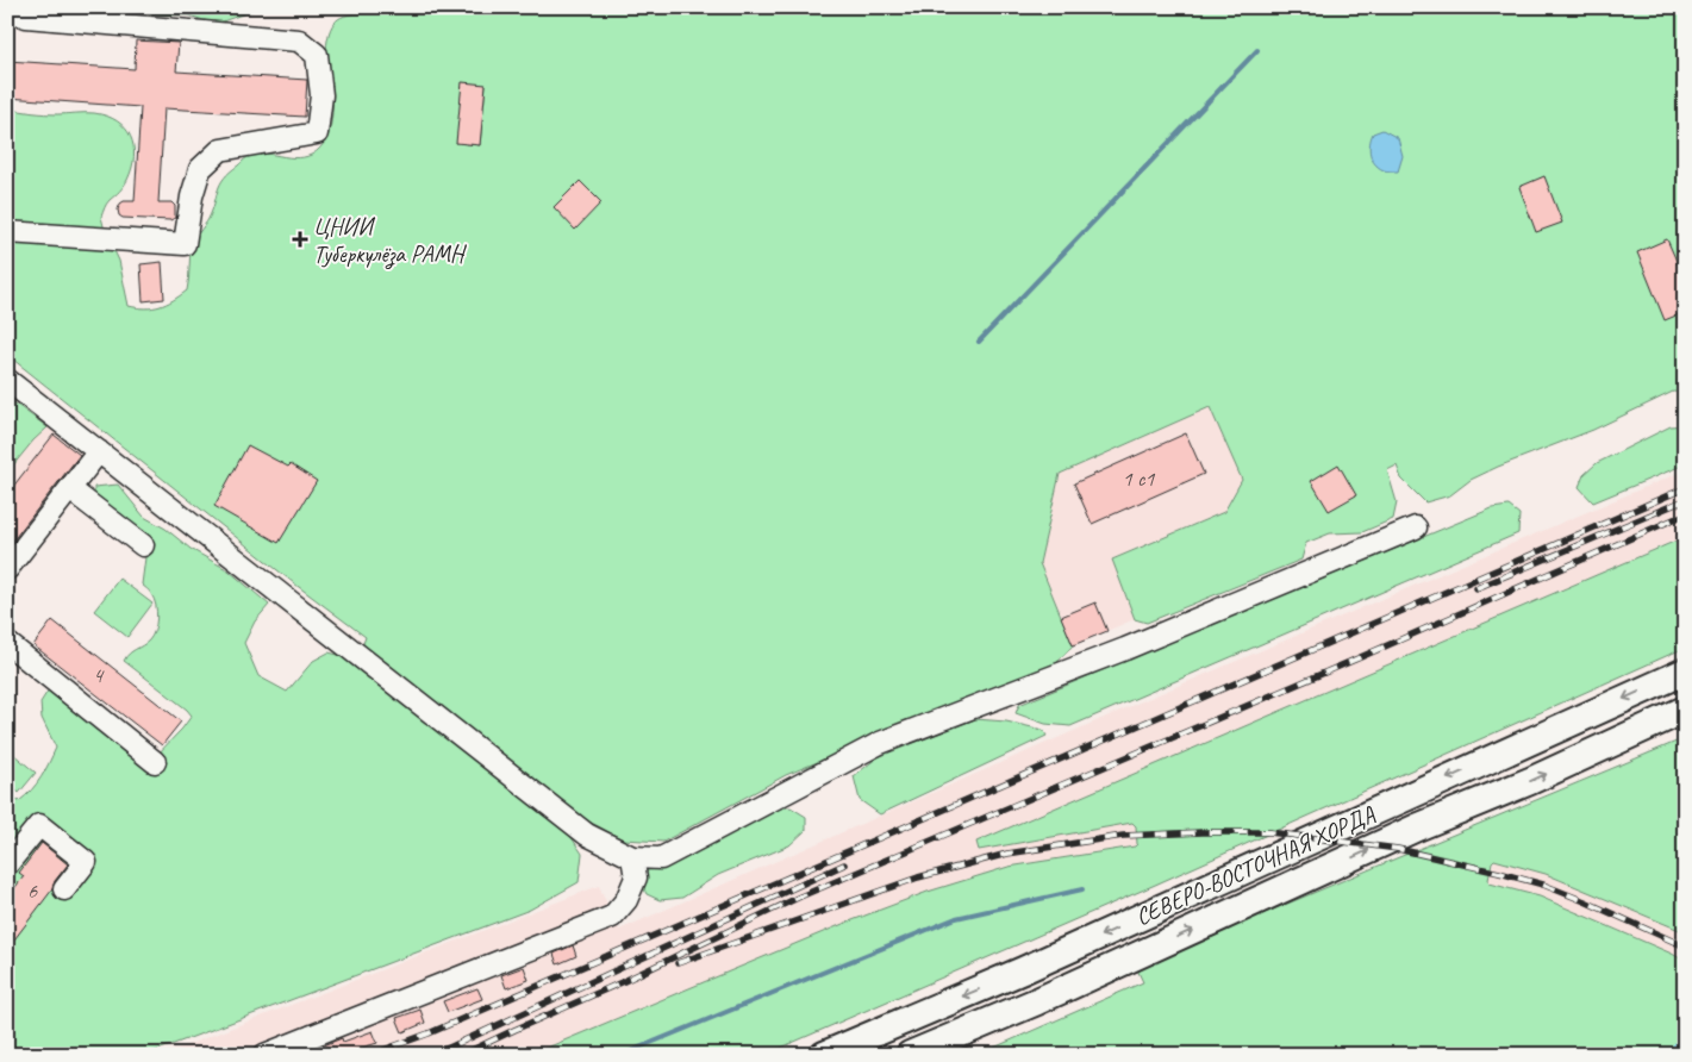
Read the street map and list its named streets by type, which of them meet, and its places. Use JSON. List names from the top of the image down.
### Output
{
  "streets": {
    "main road": ["СЕВЕРО-ВОСТОЧНАЯ ХОРДА"]
  },
  "places": {
    "health": ["ЦНИИ Туберкулёза РАМН"]
  },
  "house_numbers": ["1 с1", "4", "6"]
}
